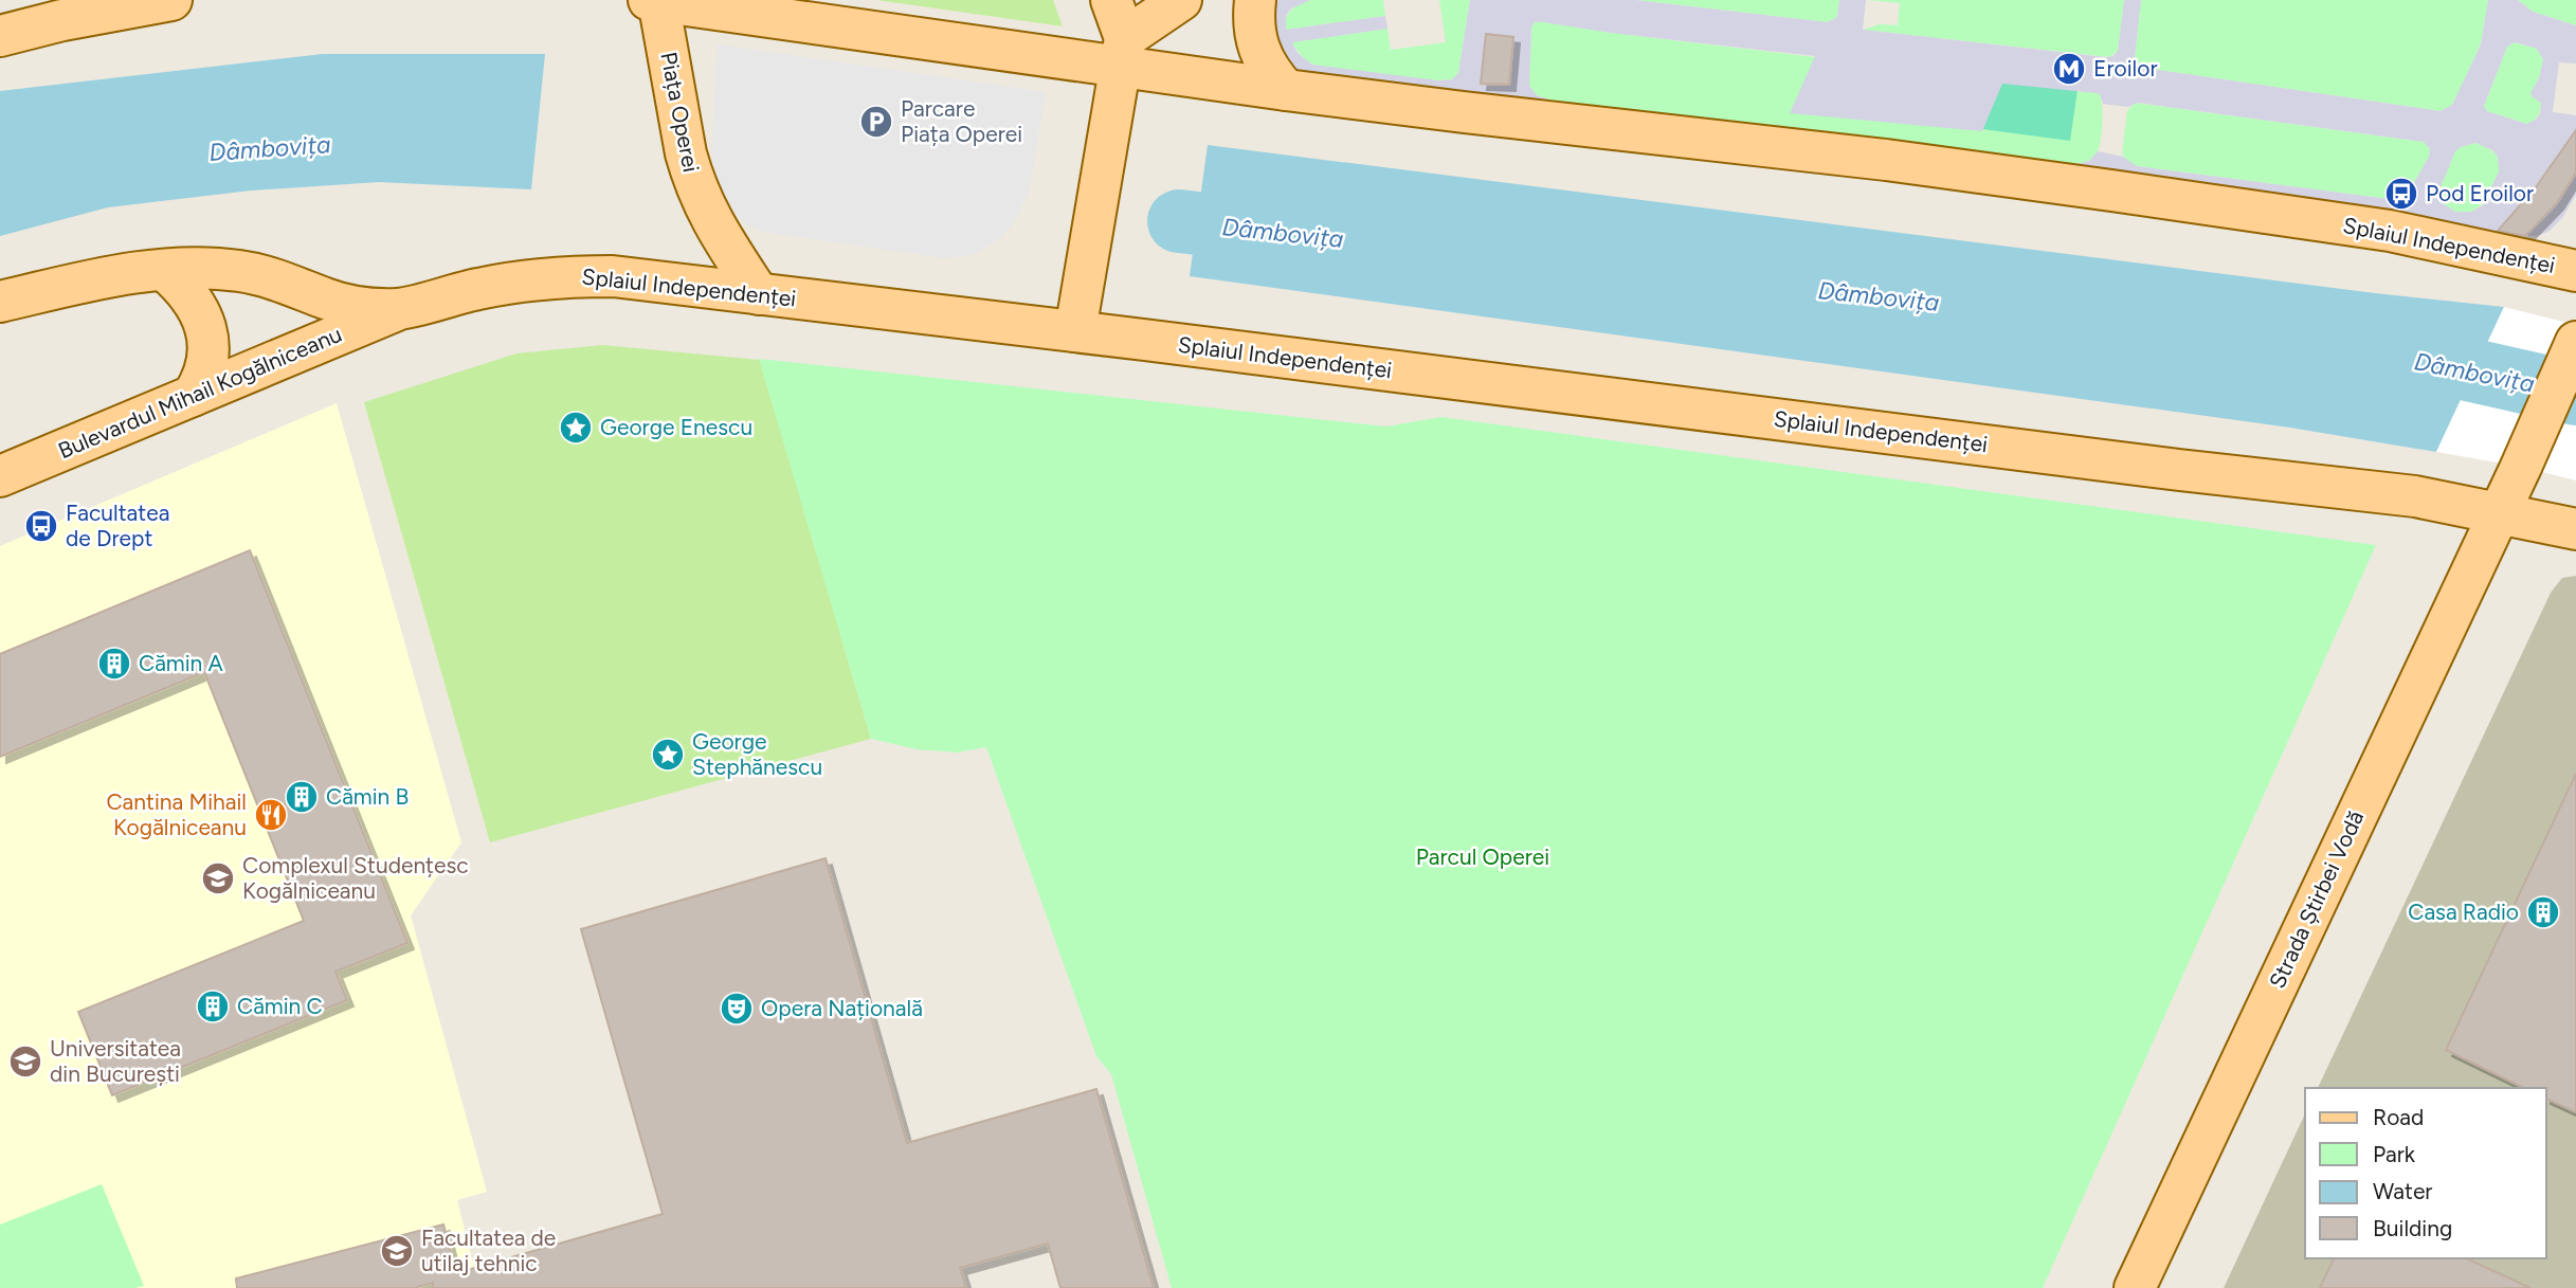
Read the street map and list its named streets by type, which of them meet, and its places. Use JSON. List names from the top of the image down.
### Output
{
  "streets": {
    "main road": [
      "Piața Operei",
      "Splaiul Independenței",
      "Bulevardul Mihail Kogălniceanu",
      "Strada Știrbei Vodă"
    ]
  },
  "crossings": [
    ["Piața Operei", "Splaiul Independenței"],
    ["Splaiul Independenței", "Bulevardul Mihail Kogălniceanu"],
    ["Splaiul Independenței", "Strada Știrbei Vodă"]
  ],
  "water": ["Dâmbovița"],
  "parks": ["Parcul Operei"],
  "places": {
    "metro station": ["Eroilor"],
    "parking": ["Parcare Piața Operei"],
    "bus stop": ["Pod Eroilor", "Facultatea de Drept"],
    "place": ["George Enescu", "George Stephănescu"],
    "building": [
      "Cămin A",
      "Cămin B",
      "Casa Radio",
      "Cămin C"
    ],
    "restaurant": ["Cantina Mihail Kogălniceanu"],
    "school or university": ["Complexul Studențesc Kogălniceanu", "Universitatea din București", "Facultatea de utilaj tehnic"],
    "theatre": ["Opera Națională"]
  },
  "legend": [
    "Road",
    "Park",
    "Water",
    "Building"
  ]
}
